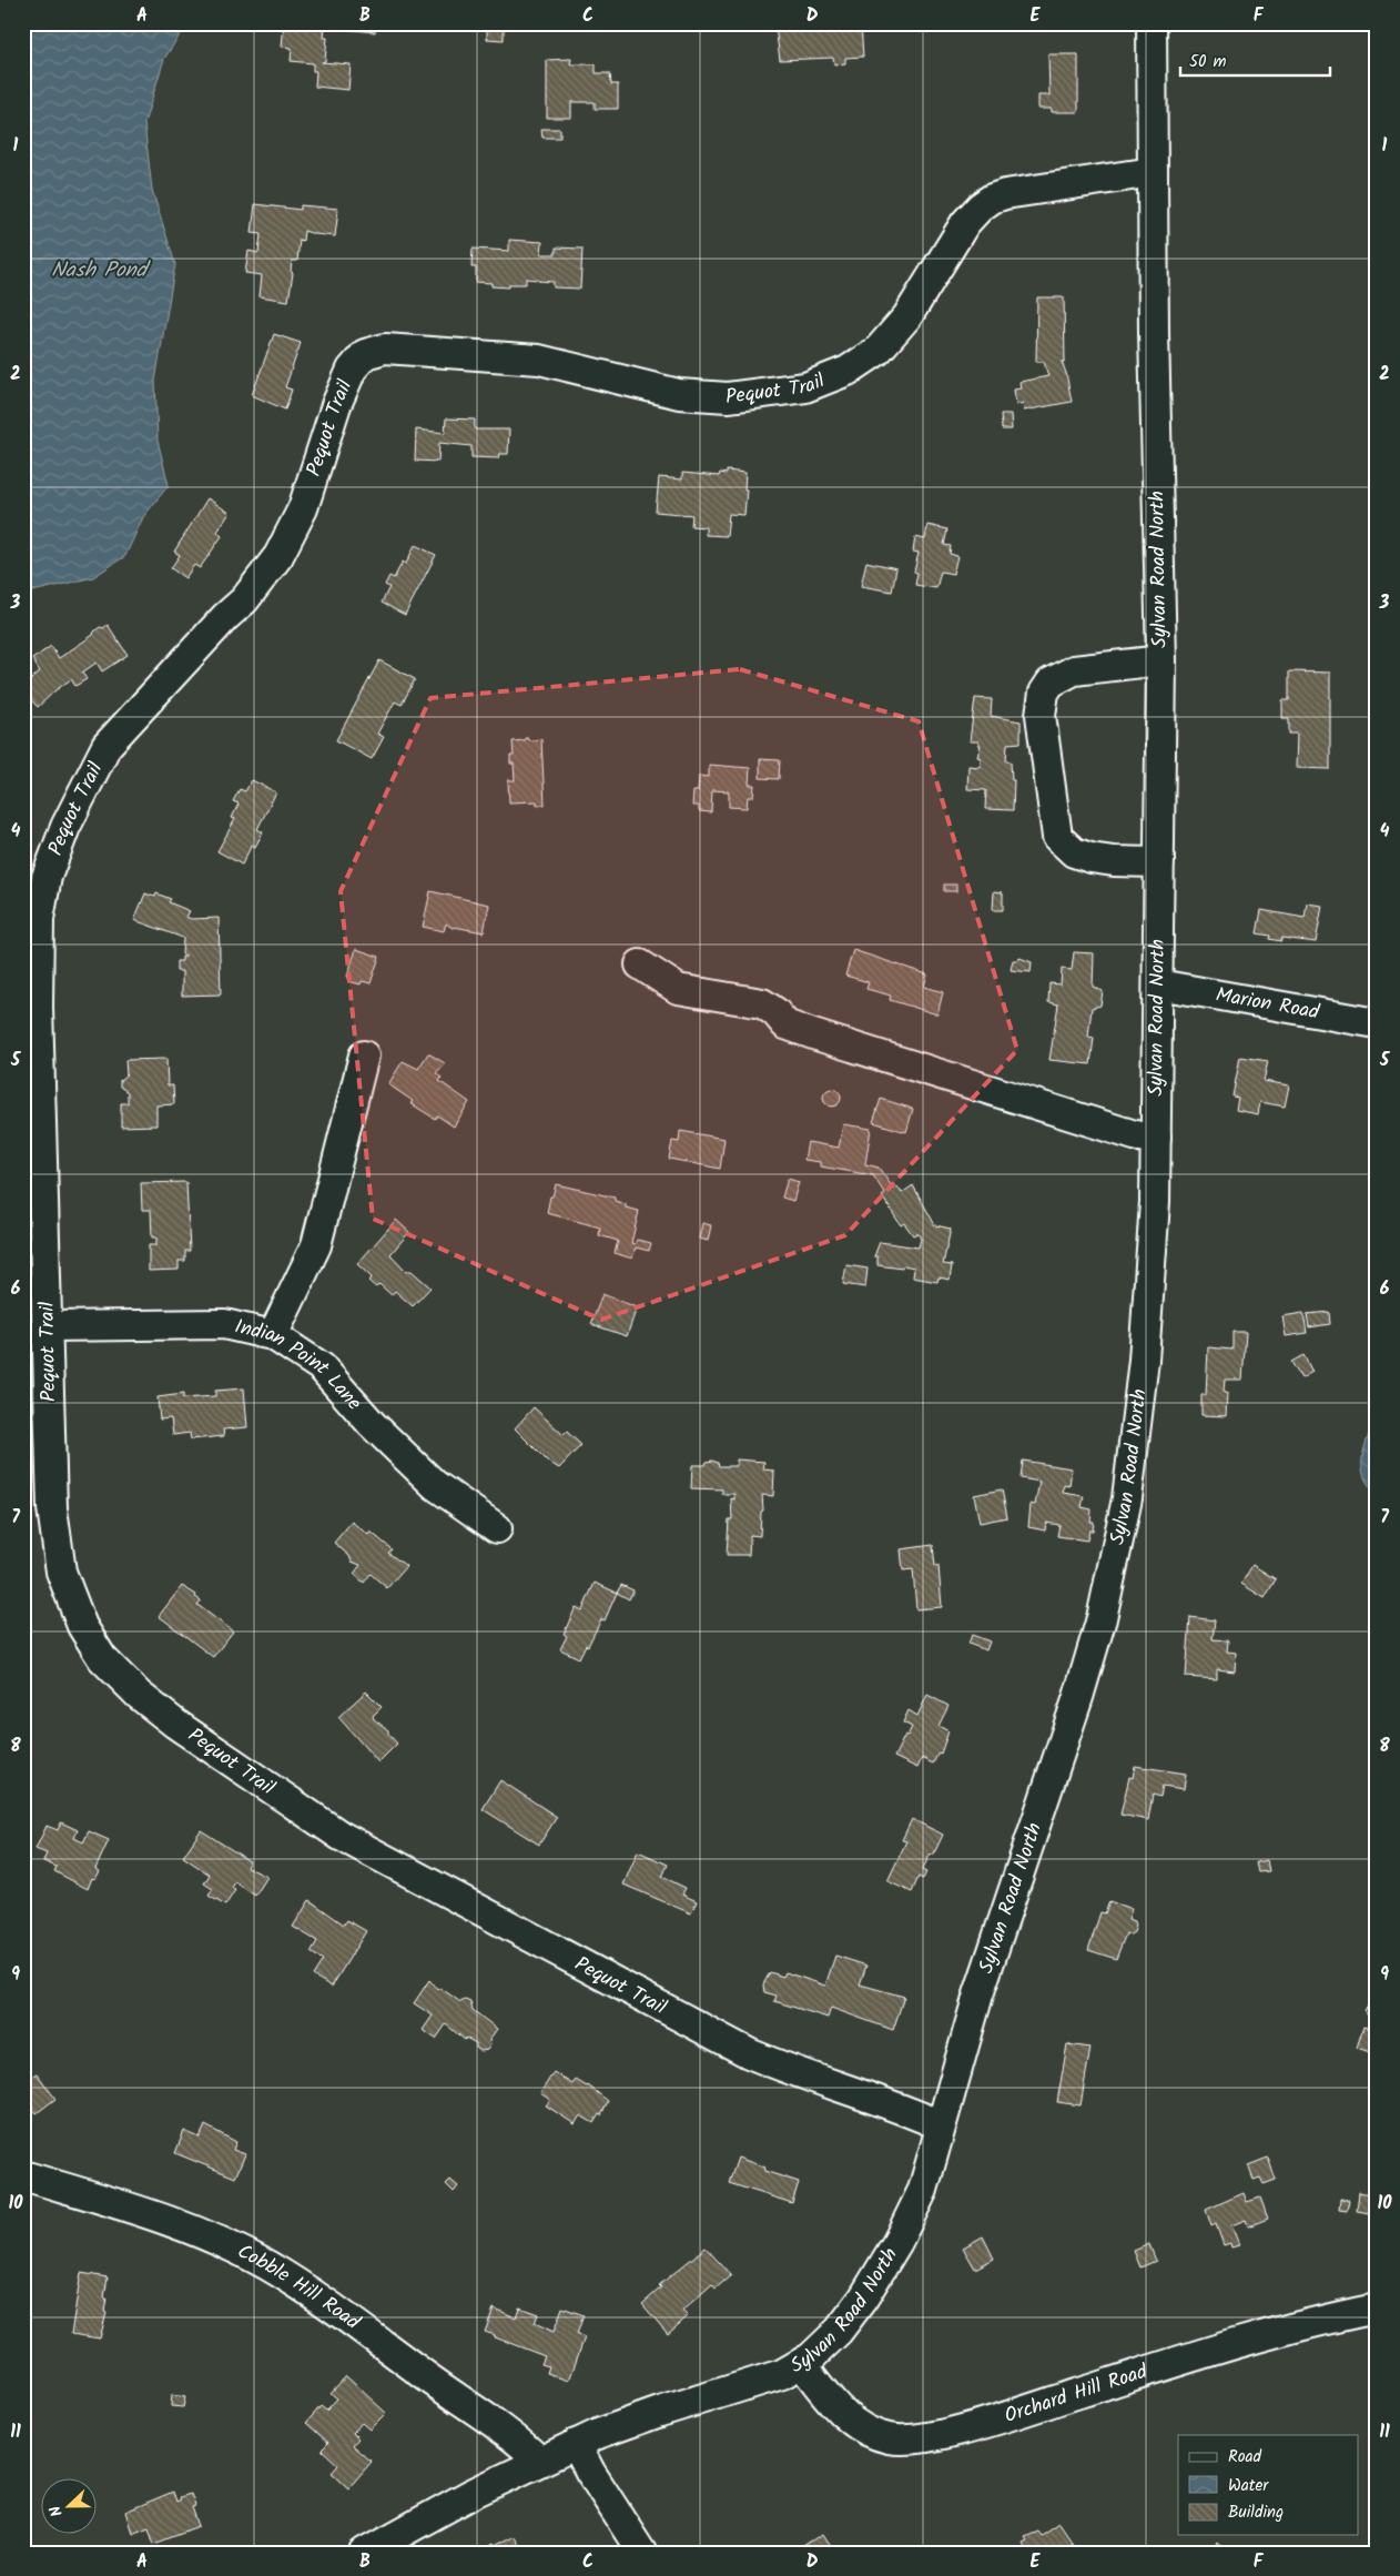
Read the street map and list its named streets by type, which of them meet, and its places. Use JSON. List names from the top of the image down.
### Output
{
  "streets": {
    "street": [
      "Pequot Trail",
      "Sylvan Road North",
      "Marion Road",
      "Indian Point Lane",
      "Cobble Hill Road",
      "Orchard Hill Road"
    ]
  },
  "crossings": [
    ["Pequot Trail", "Sylvan Road North"],
    ["Pequot Trail", "Indian Point Lane"],
    ["Sylvan Road North", "Marion Road"],
    ["Sylvan Road North", "Cobble Hill Road"],
    ["Sylvan Road North", "Orchard Hill Road"]
  ],
  "water": ["Nash Pond"],
  "legend": ["Road", "Water", "Building"],
  "scale_bar": "50 m",
  "north": "left",
  "grid": {
    "columns": [
      "A",
      "B",
      "C",
      "D",
      "E",
      "F"
    ],
    "rows": [
      "1",
      "2",
      "3",
      "4",
      "5",
      "6",
      "7",
      "8",
      "9",
      "10",
      "11"
    ]
  }
}
